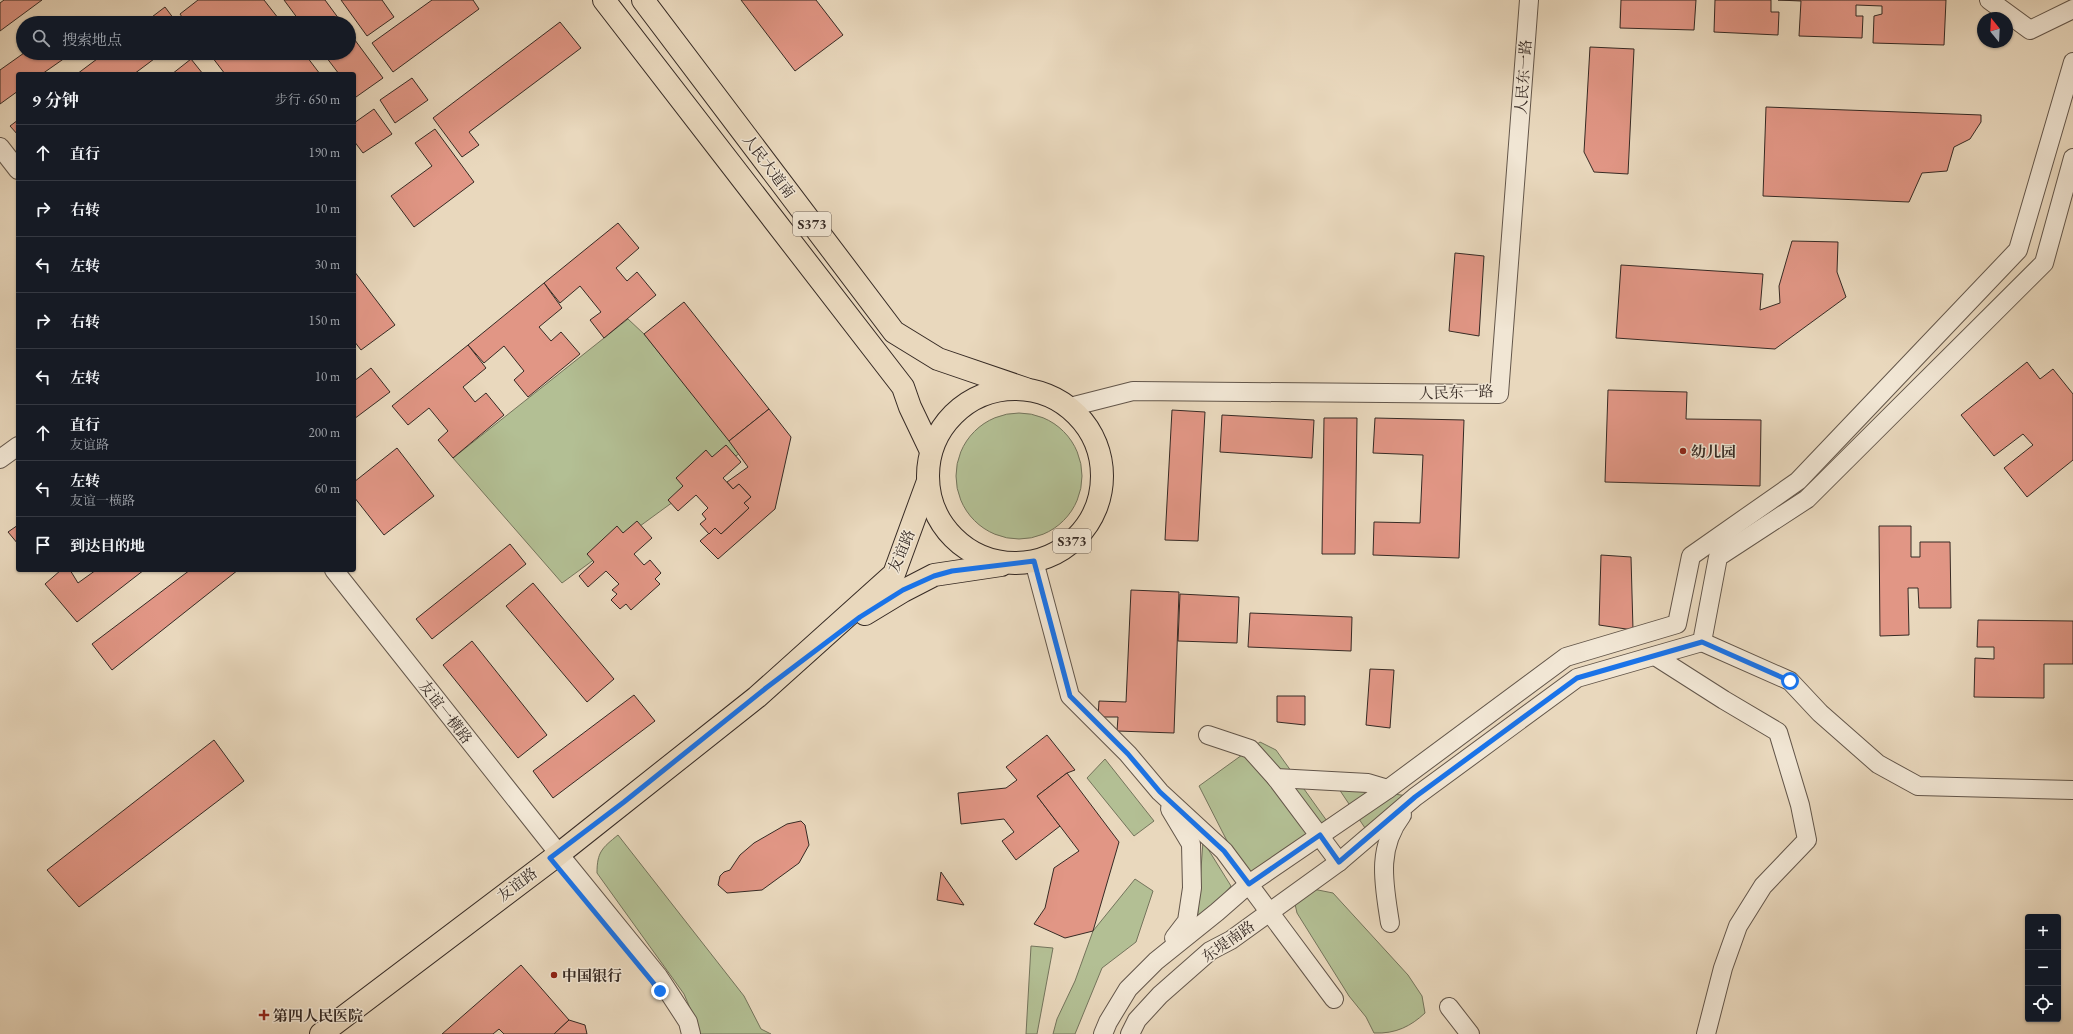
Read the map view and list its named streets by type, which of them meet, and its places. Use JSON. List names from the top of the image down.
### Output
{
  "streets": {
    "main road": ["人民大道南", "S373", "友谊路"],
    "street": ["人民东一路", "友谊一横路", "东堤南路"]
  },
  "crossings": [
    ["人民东一路", "S373"],
    ["人民大道南", "S373"],
    ["S373", "友谊路"],
    ["友谊路", "友谊一横路"]
  ],
  "places": {
    "other": ["幼儿园", "中国银行"],
    "health": ["第四人民医院"]
  },
  "north": "top",
  "page": {
    "search": "搜索地点",
    "heading": ["9 分钟", "步行 · 650 m"],
    "list": [
      ["直行", "190 m"],
      ["右转", "10 m"],
      ["左转", "30 m"],
      ["右转", "150 m"],
      ["左转", "10 m"],
      ["直行", "友谊路", "200 m"],
      ["左转", "友谊一横路", "60 m"],
      "到达目的地"
    ],
    "map_buttons": ["+", "−"]
  }
}
